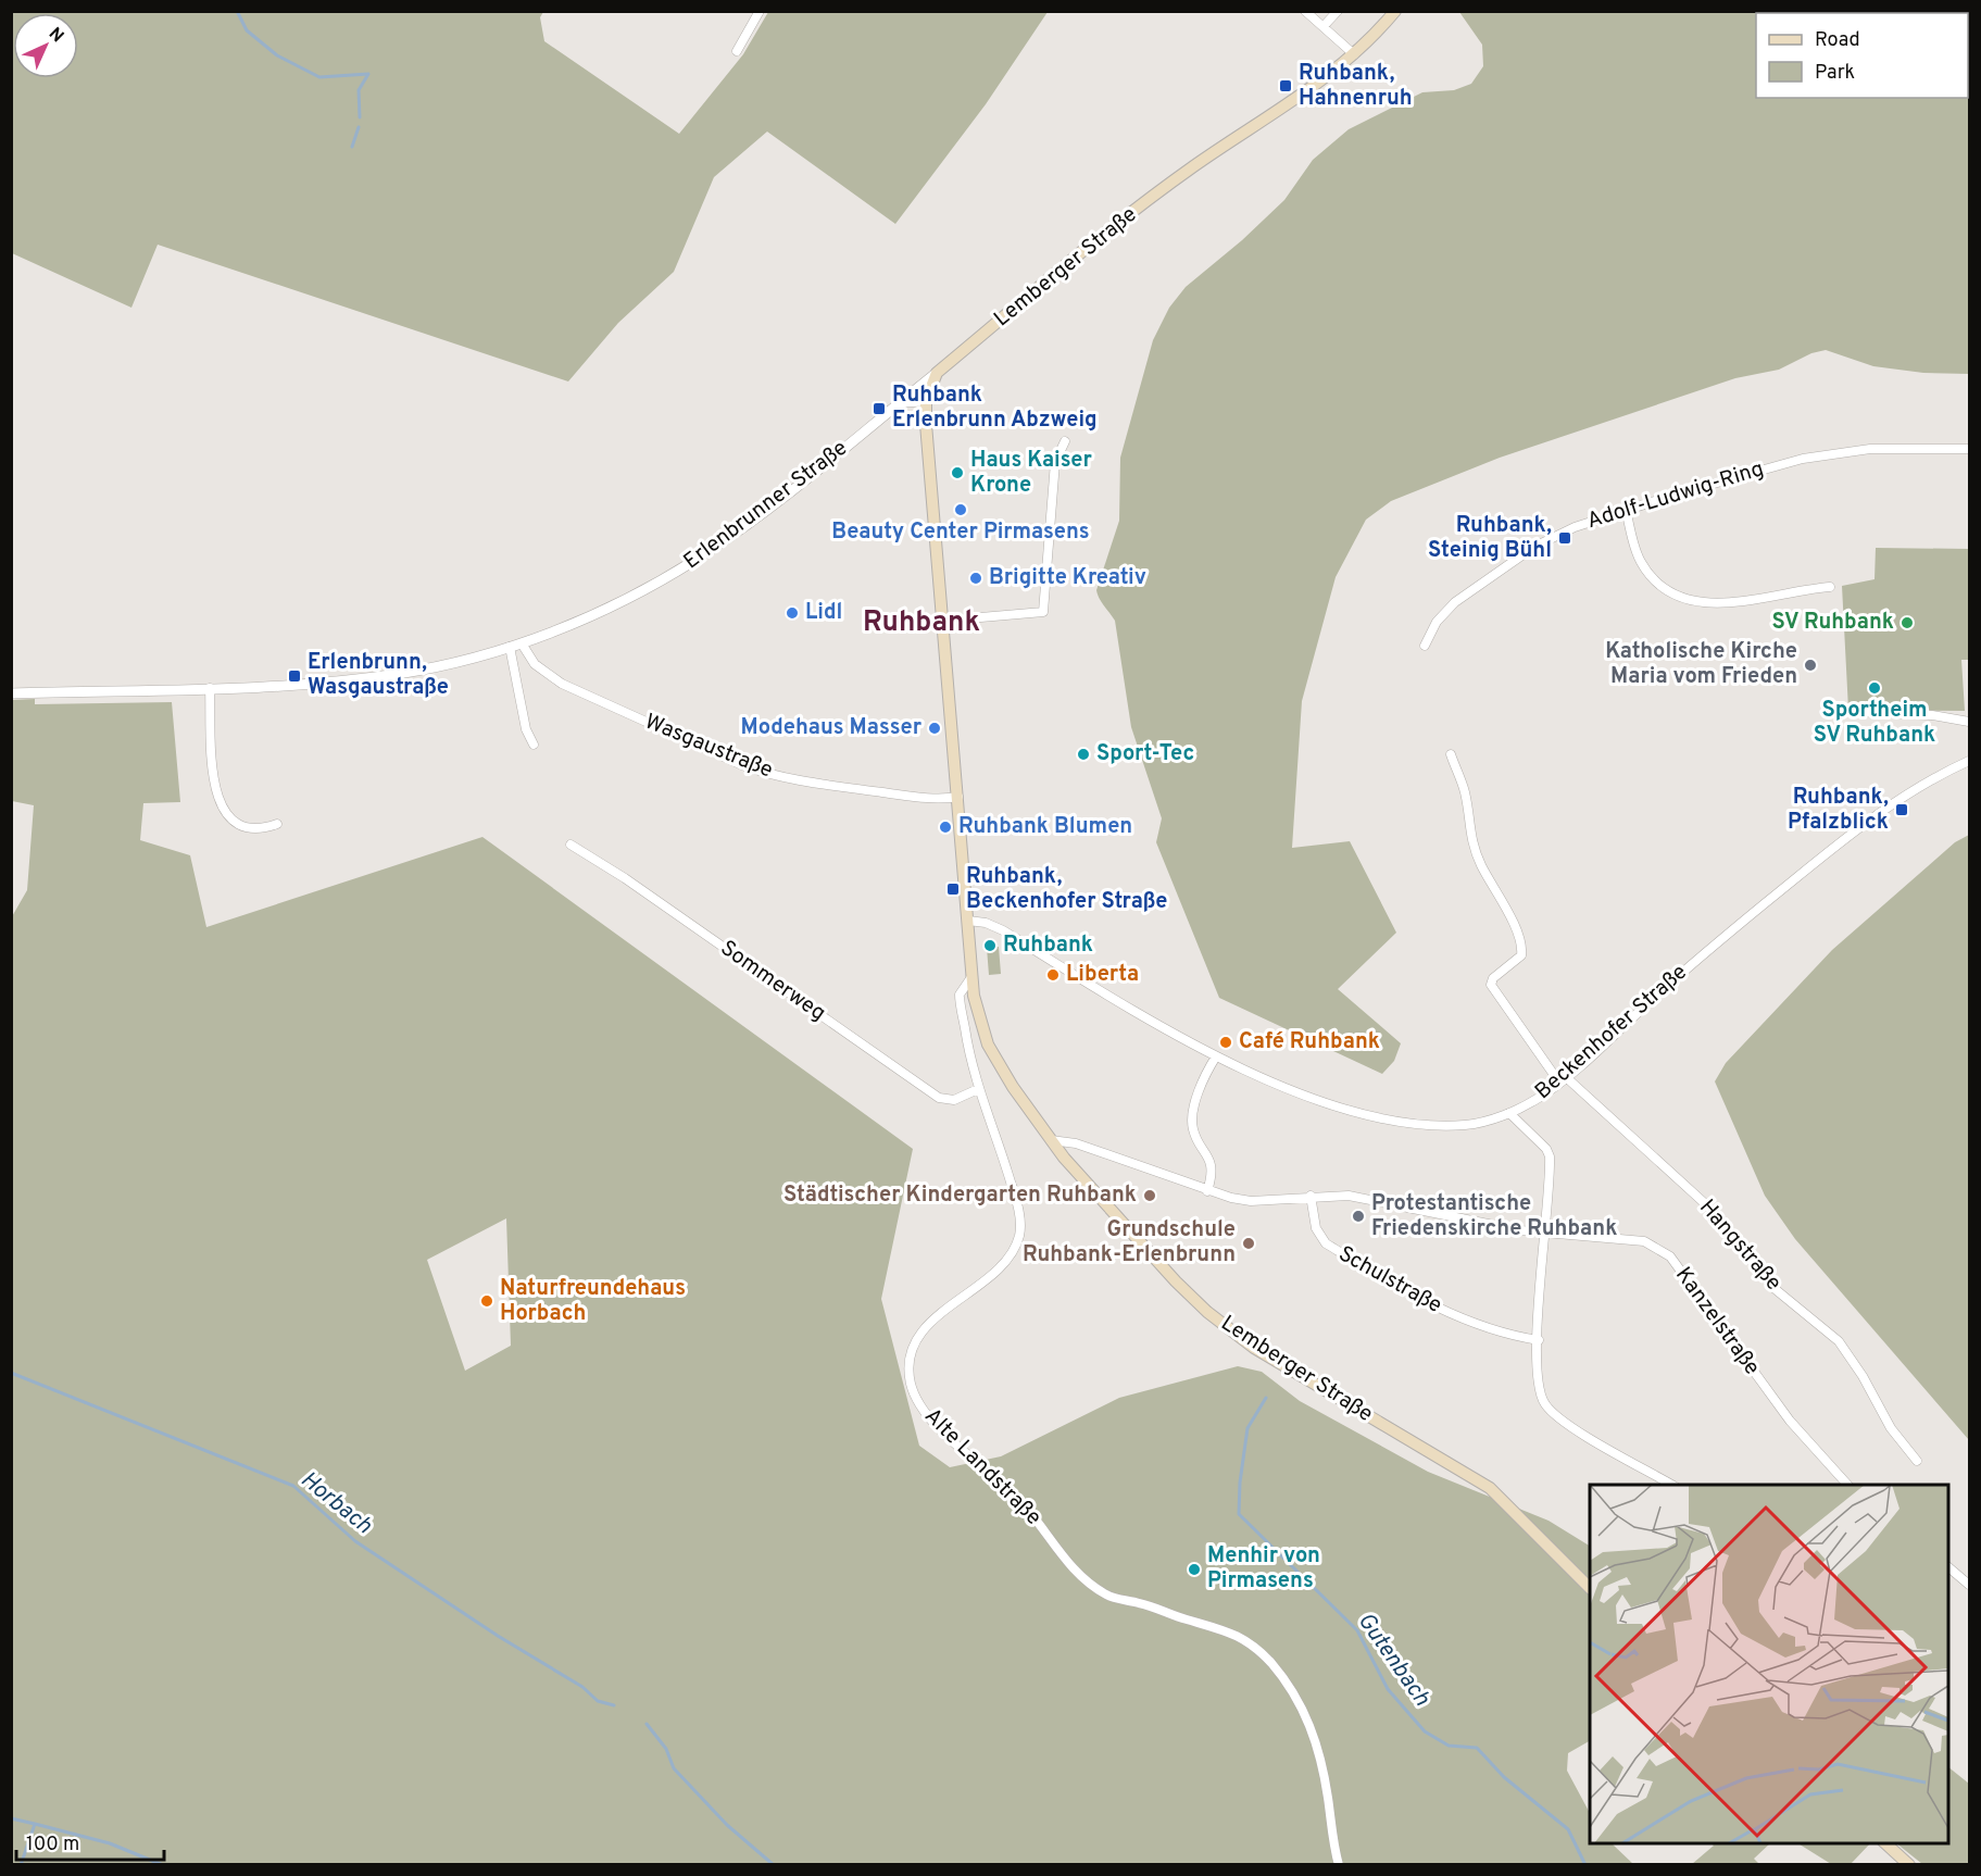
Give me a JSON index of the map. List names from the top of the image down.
{
  "streets": {
    "main road": ["Lemberger Straße"],
    "street": [
      "Adolf-Ludwig-Ring",
      "Erlenbrunner Straße",
      "Wasgaustraße",
      "Sommerweg",
      "Beckenhofer Straße",
      "Hangstraße",
      "Schulstraße",
      "Kanzelstraße",
      "Alte Landstraße"
    ]
  },
  "crossings": [
    ["Lemberger Straße", "Erlenbrunner Straße"],
    ["Lemberger Straße", "Wasgaustraße"],
    ["Lemberger Straße", "Beckenhofer Straße"],
    ["Lemberger Straße", "Alte Landstraße"],
    ["Erlenbrunner Straße", "Wasgaustraße"],
    ["Sommerweg", "Alte Landstraße"],
    ["Beckenhofer Straße", "Hangstraße"],
    ["Schulstraße", "Kanzelstraße"]
  ],
  "districts": ["Ruhbank"],
  "water": ["Horbach", "Gutenbach"],
  "places": {
    "transit": [
      "Ruhbank, Hahnenruh",
      "Ruhbank Erlenbrunn Abzweig",
      "Ruhbank, Steinig Bühl",
      "Erlenbrunn, Wasgaustraße",
      "Ruhbank, Pfalzblick",
      "Ruhbank, Beckenhofer Straße"
    ],
    "other": [
      "Haus Kaiser Krone",
      "Beauty Center Pirmasens",
      "Brigitte Kreativ",
      "Lidl",
      "SV Ruhbank",
      "Katholische Kirche Maria vom Frieden",
      "Sportheim SV Ruhbank",
      "Modehaus Masser",
      "Sport-Tec",
      "Ruhbank Blumen",
      "Ruhbank",
      "Liberta",
      "Café Ruhbank",
      "Städtischer Kindergarten Ruhbank",
      "Protestantische Friedenskirche Ruhbank",
      "Grundschule Ruhbank-Erlenbrunn",
      "Naturfreundehaus Horbach",
      "Menhir von Pirmasens"
    ]
  },
  "legend": ["Road", "Park"],
  "scale_bar": "100 m",
  "north": "top right"
}
